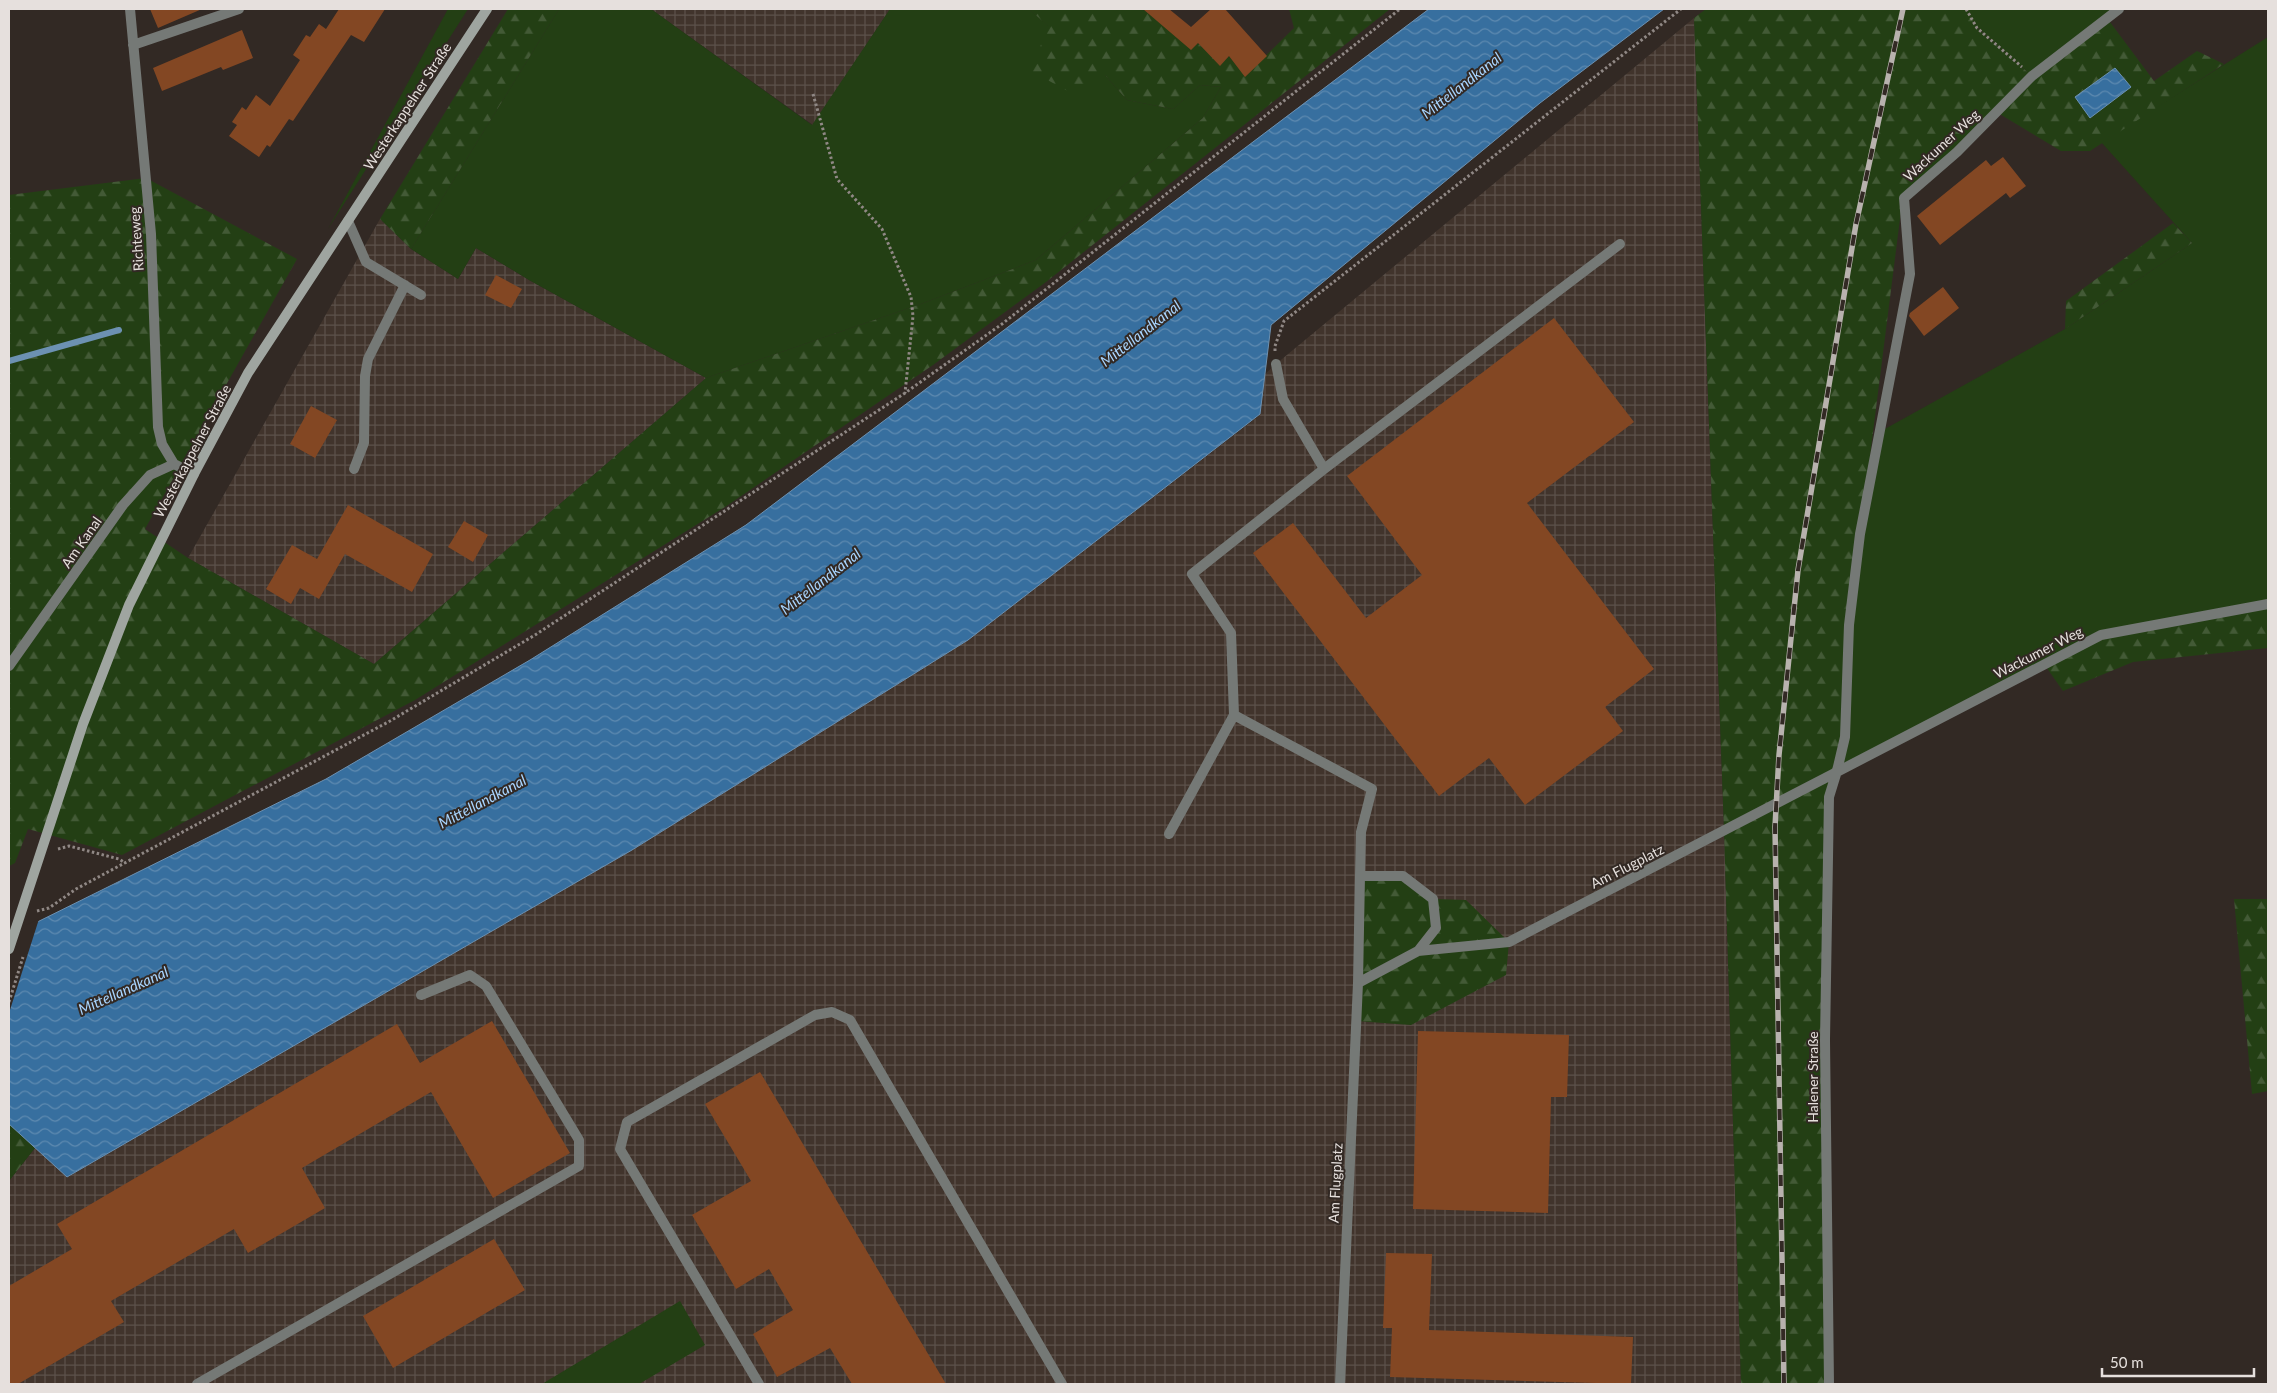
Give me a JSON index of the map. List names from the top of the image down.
{
  "streets": {
    "main road": ["Westerkappelner Straße"],
    "street": [
      "Wackumer Weg",
      "Richteweg",
      "Am Kanal",
      "Am Flugplatz",
      "Halener Straße"
    ]
  },
  "crossings": [
    ["Wackumer Weg", "Am Flugplatz"],
    ["Wackumer Weg", "Halener Straße"],
    ["Richteweg", "Am Kanal"],
    ["Am Flugplatz", "Halener Straße"]
  ],
  "water": ["Mittellandkanal"],
  "scale_bar": "50 m"
}
